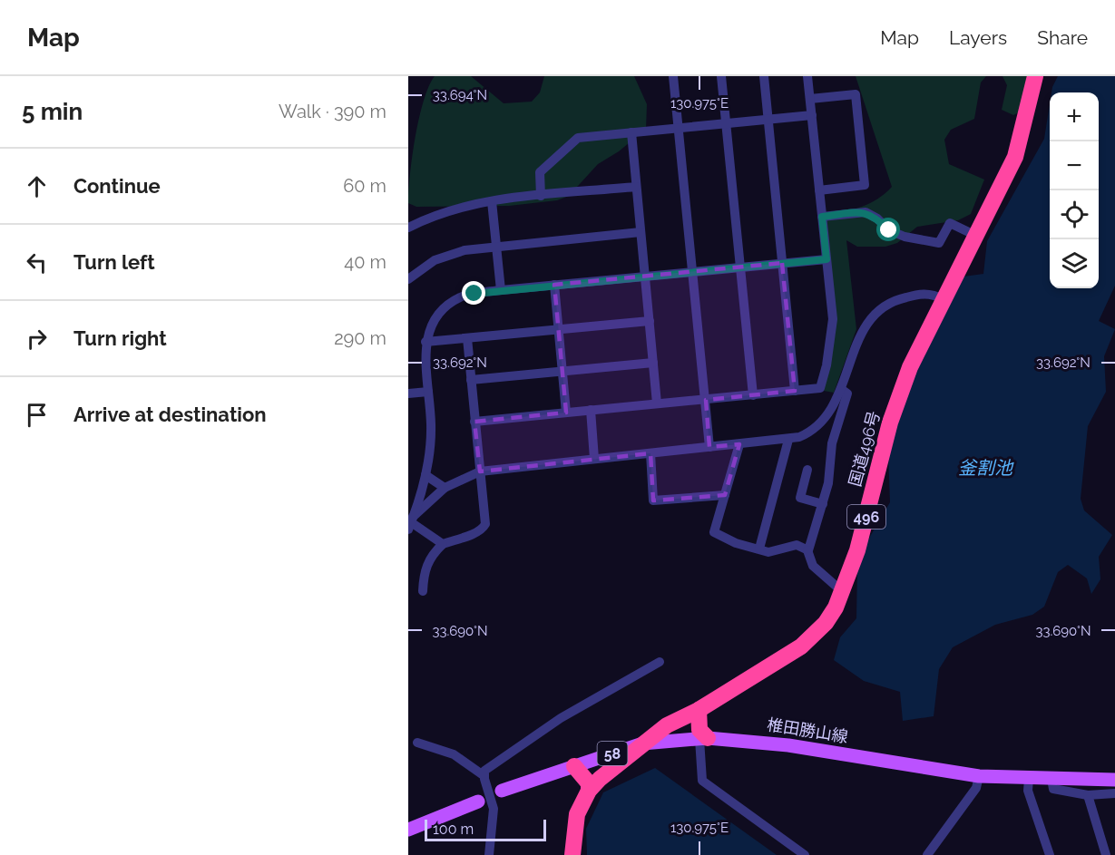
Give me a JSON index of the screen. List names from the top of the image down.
{
  "streets": {
    "highway": ["国道496号", "496"],
    "main road": ["椎田勝山線", "58"]
  },
  "crossings": [
    ["国道496号", "椎田勝山線"]
  ],
  "water": ["釜割池"],
  "scale_bar": "100 m",
  "page": {
    "header": "Map",
    "nav": ["Map", "Layers", "Share"],
    "heading": ["5 min", "Walk · 390 m"],
    "map_buttons": ["+", "−"],
    "list": [
      ["Continue", "60 m"],
      ["Turn left", "40 m"],
      ["Turn right", "290 m"],
      "Arrive at destination"
    ],
    "scale": "100 m"
  },
  "coordinates": [
    "33.694°N",
    "130.975°E",
    "33.692°N",
    "33.690°N"
  ]
}
